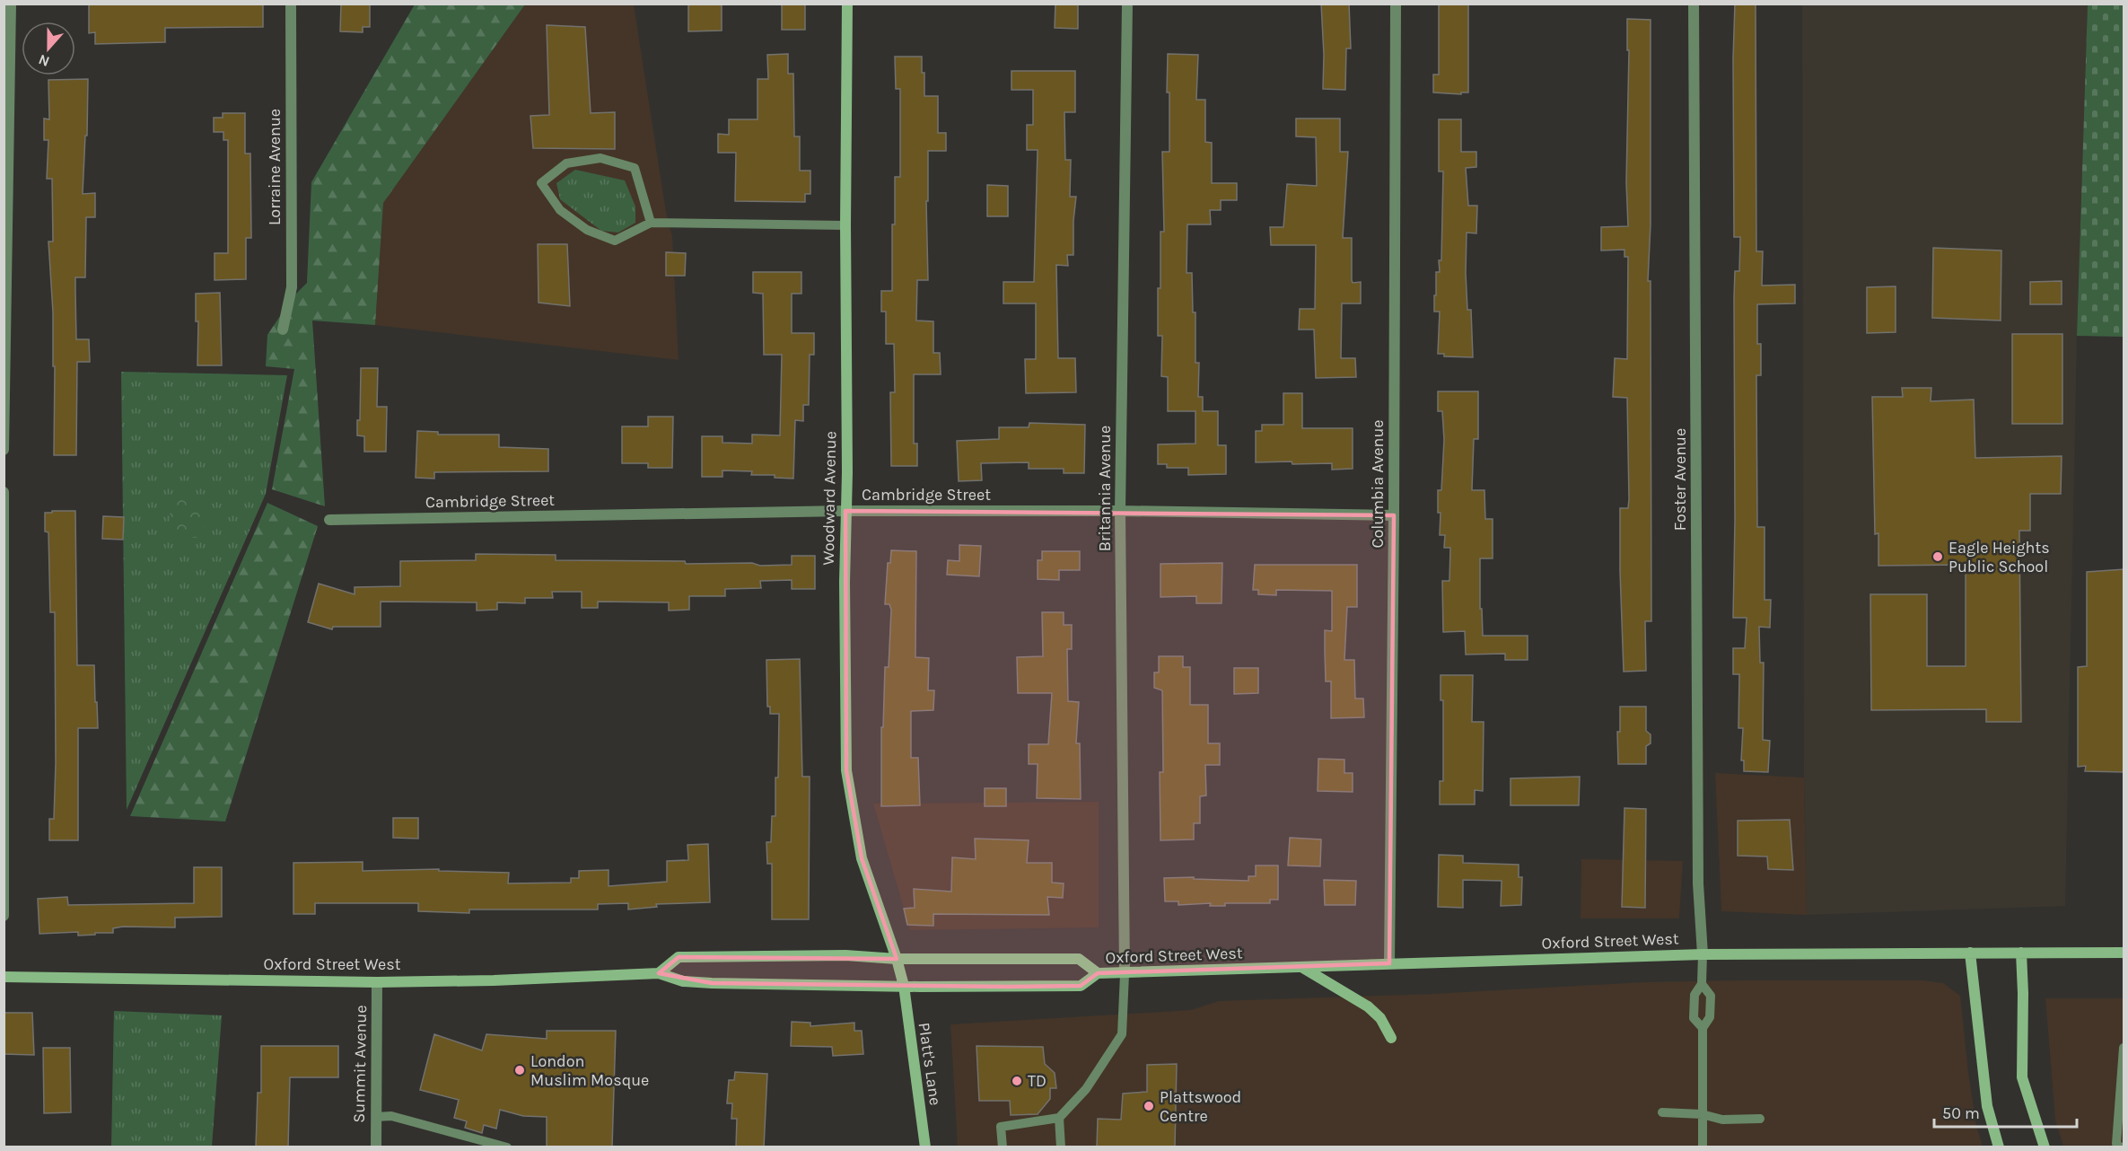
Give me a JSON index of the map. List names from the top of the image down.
{
  "streets": {
    "main road": ["Woodward Avenue", "Oxford Street West", "Platt's Lane"],
    "street": [
      "Lorraine Avenue",
      "Foster Avenue",
      "Columbia Avenue",
      "Britannia Avenue",
      "Cambridge Street",
      "Summit Avenue"
    ]
  },
  "crossings": [
    ["Foster Avenue", "Oxford Street West"],
    ["Columbia Avenue", "Cambridge Street"],
    ["Columbia Avenue", "Oxford Street West"],
    ["Britannia Avenue", "Cambridge Street"],
    ["Britannia Avenue", "Oxford Street West"],
    ["Cambridge Street", "Woodward Avenue"],
    ["Woodward Avenue", "Oxford Street West"],
    ["Woodward Avenue", "Platt's Lane"],
    ["Oxford Street West", "Summit Avenue"],
    ["Oxford Street West", "Platt's Lane"]
  ],
  "places": [
    "Eagle Heights Public School",
    "London Muslim Mosque",
    "TD",
    "Plattswood Centre"
  ],
  "scale_bar": "50 m",
  "north": "bottom"
}
